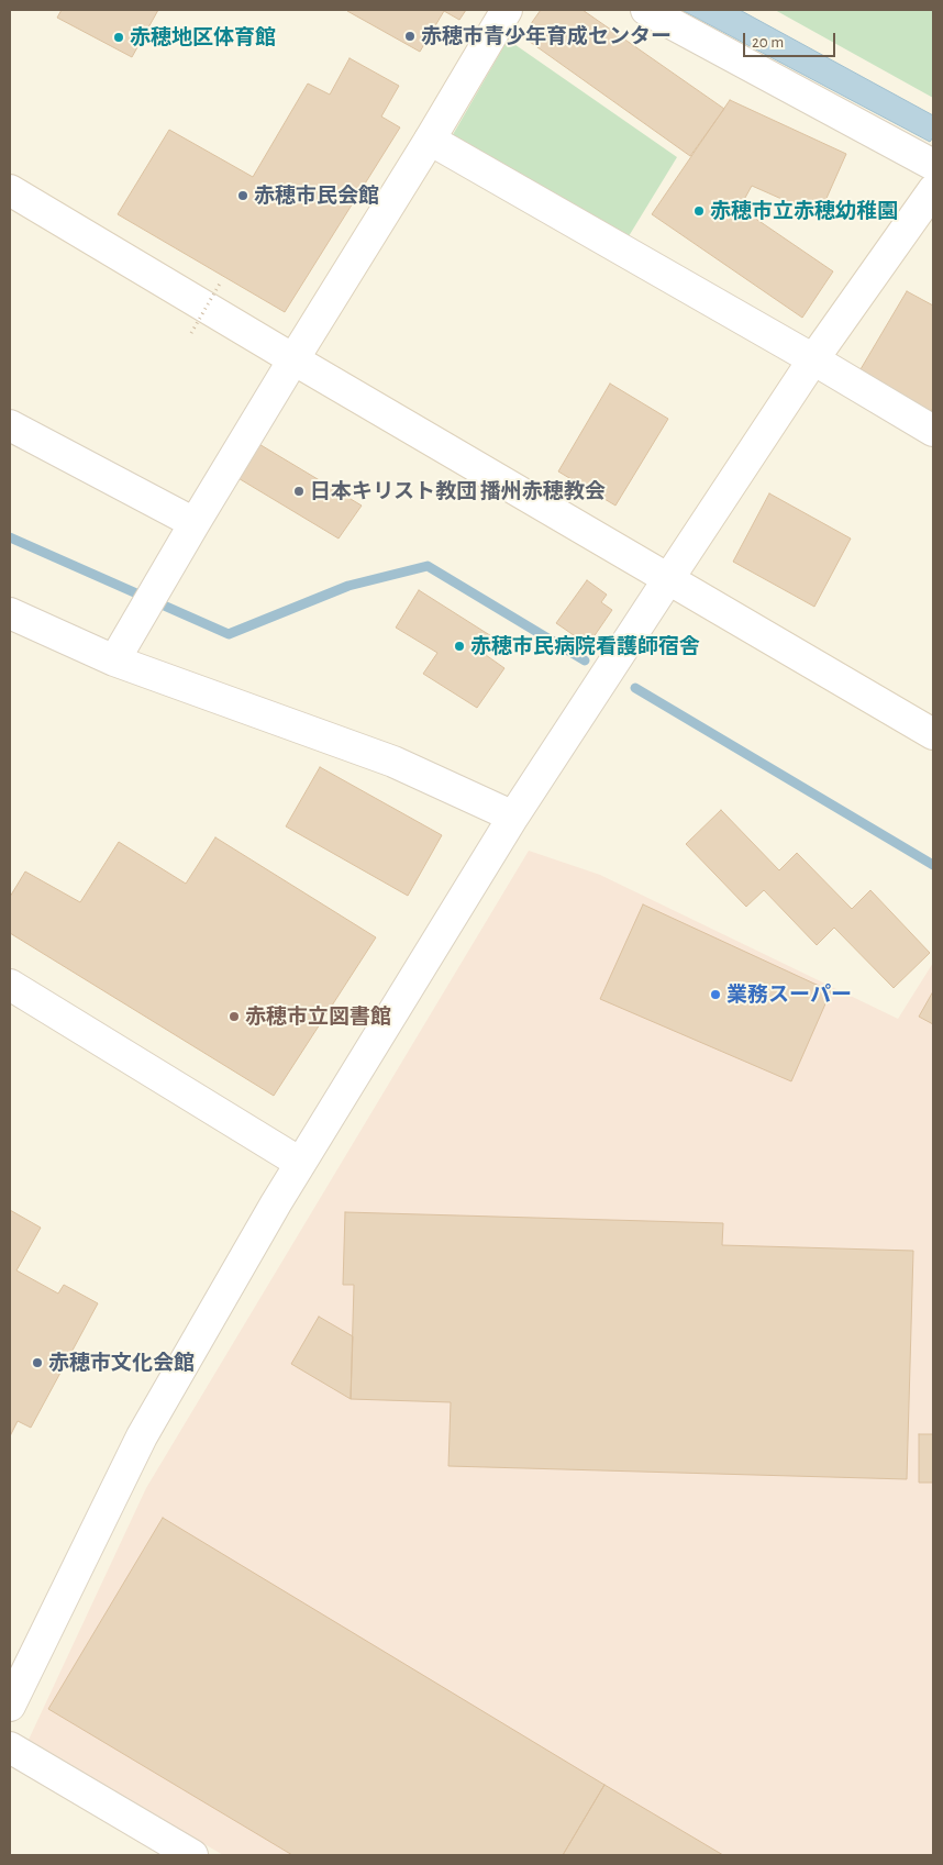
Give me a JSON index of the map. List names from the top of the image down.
{
  "places": [
    "赤穂市青少年育成センター",
    "赤穂地区体育館",
    "赤穂市民会館",
    "赤穂市立赤穂幼稚園",
    "日本キリスト教団 播州赤穂教会",
    "赤穂市民病院看護師宿舎",
    "業務スーパー",
    "赤穂市立図書館",
    "赤穂市文化会館"
  ],
  "scale_bar": "20 m"
}
